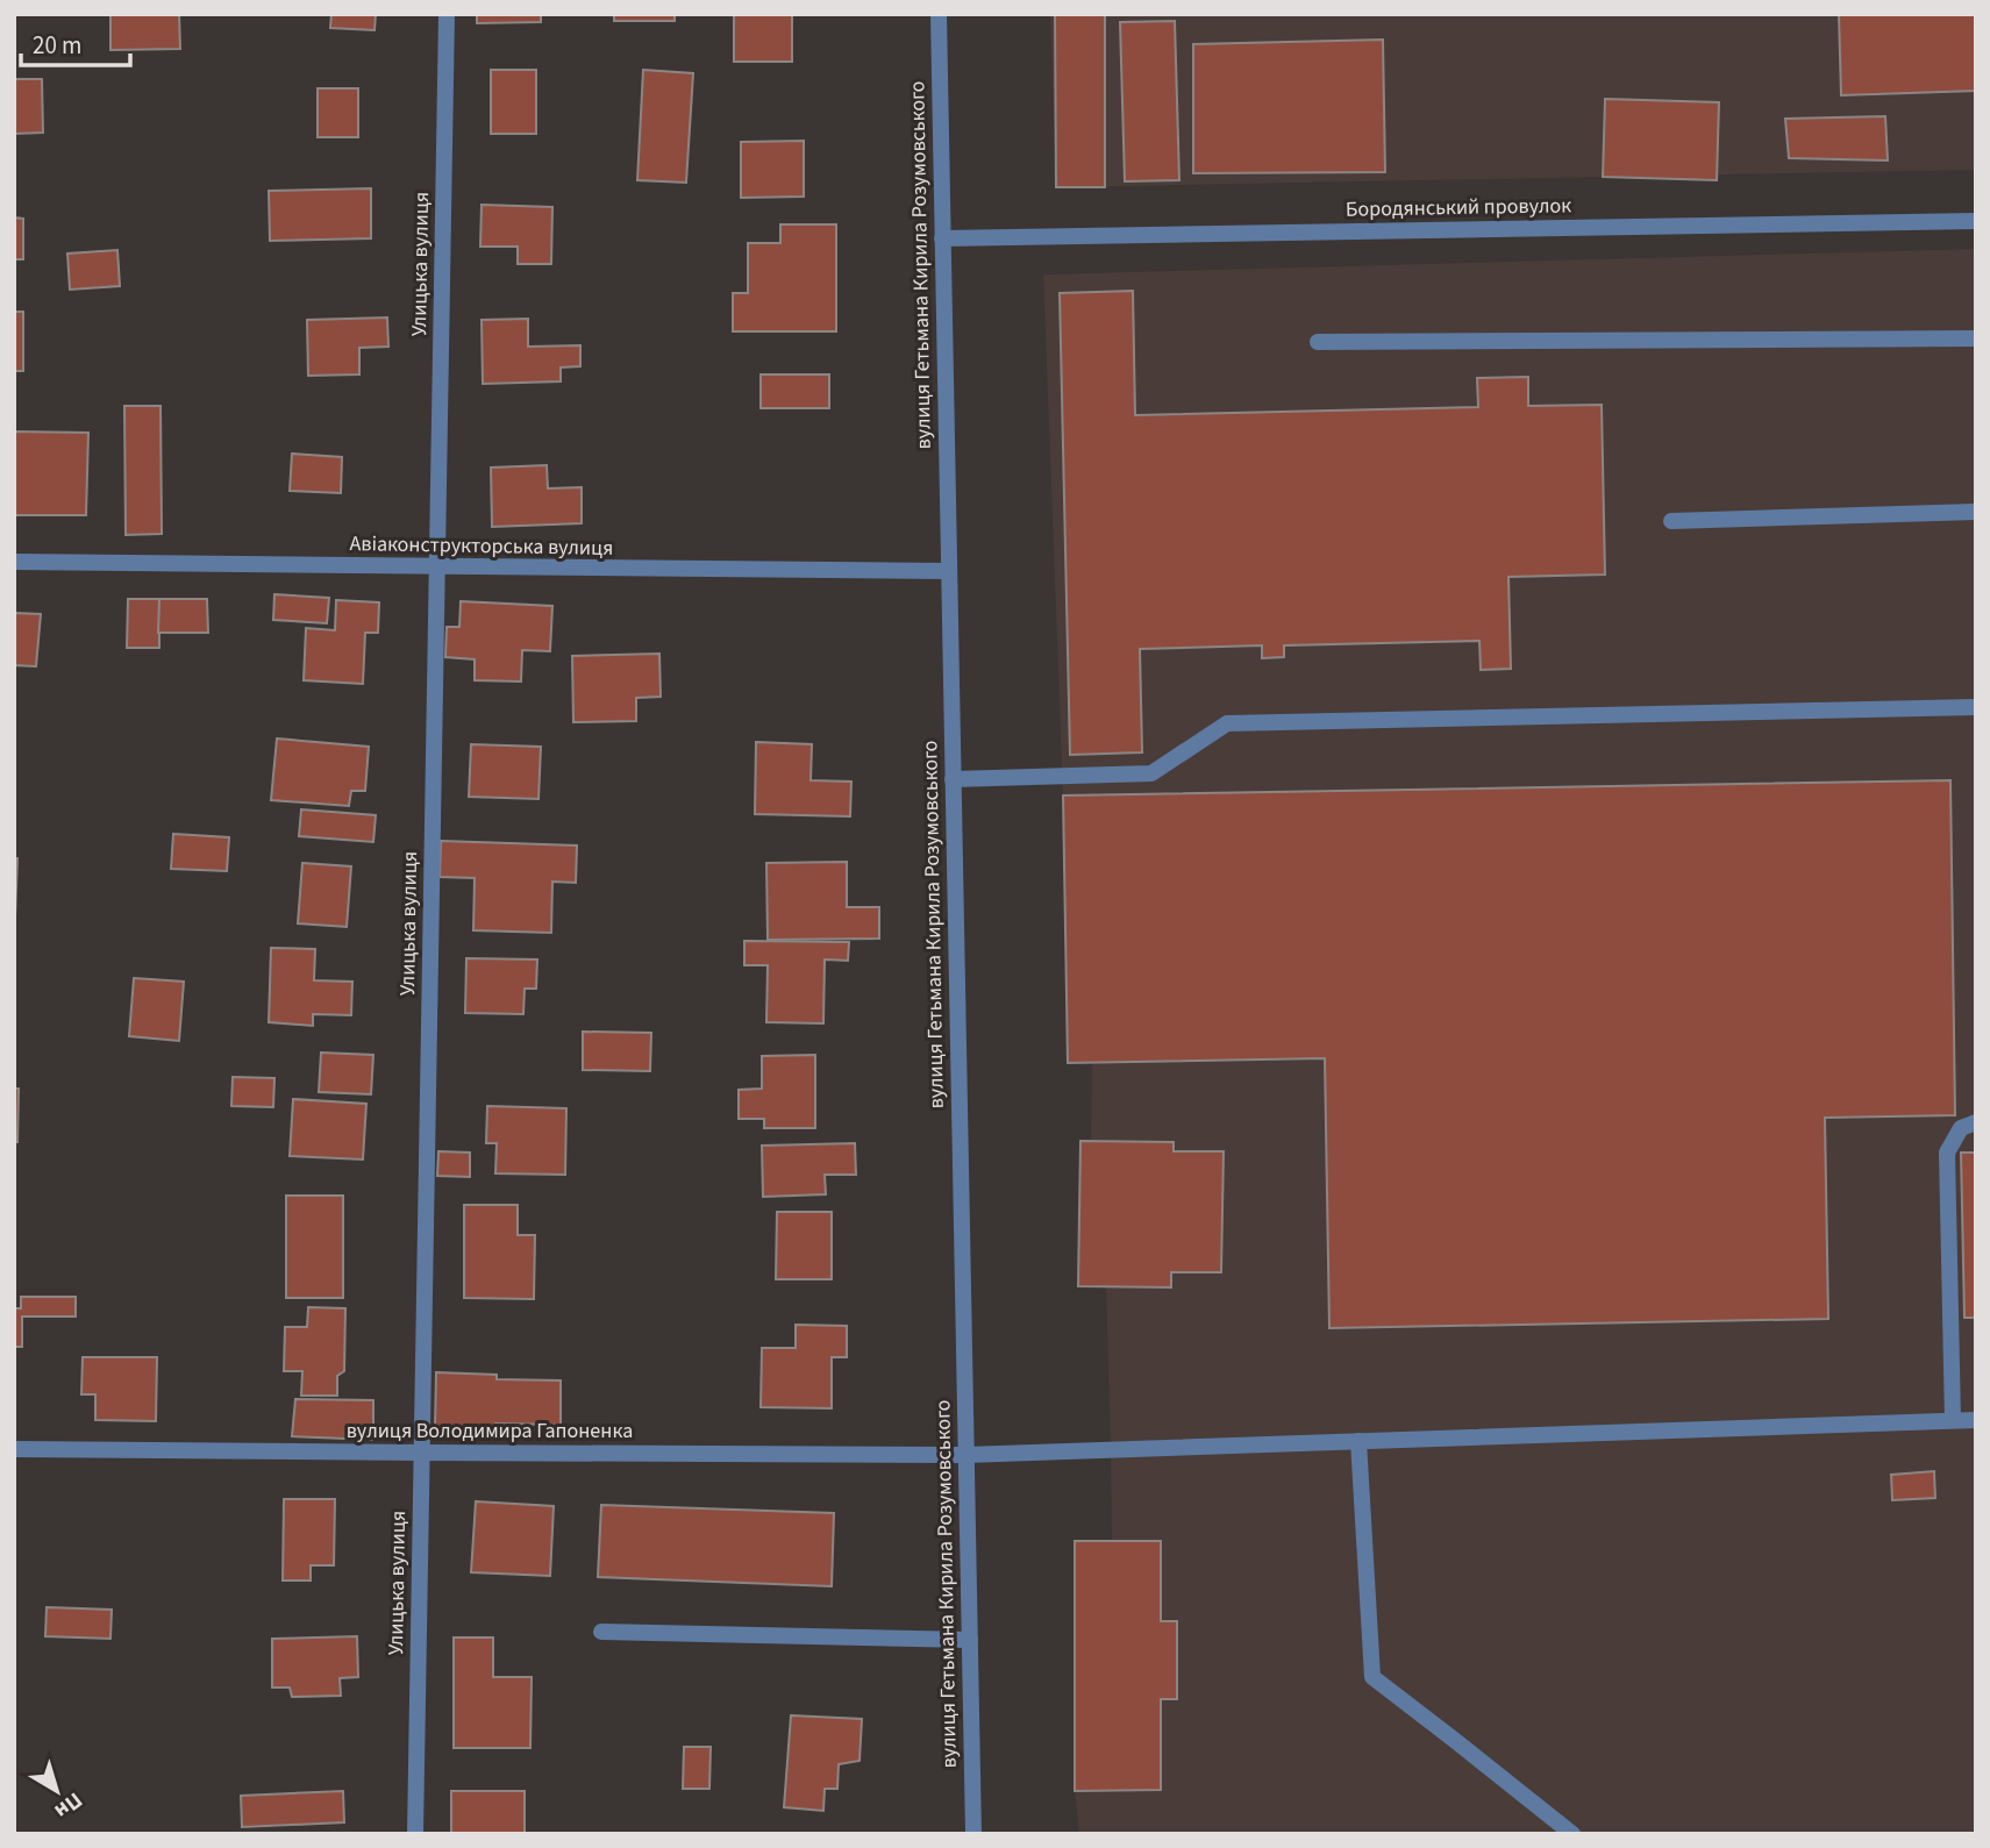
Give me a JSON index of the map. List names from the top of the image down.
{
  "streets": {
    "street": [
      "Бородянський провулок",
      "Улицька вулиця",
      "вулиця Гетьмана Кирила Розумовського",
      "Авіаконструкторська вулиця",
      "вулиця Володимира Гапоненка"
    ]
  },
  "crossings": [
    ["Бородянський провулок", "вулиця Гетьмана Кирила Розумовського"],
    ["Улицька вулиця", "Авіаконструкторська вулиця"],
    ["Улицька вулиця", "вулиця Володимира Гапоненка"],
    ["вулиця Гетьмана Кирила Розумовського", "Авіаконструкторська вулиця"],
    ["вулиця Гетьмана Кирила Розумовського", "вулиця Володимира Гапоненка"]
  ],
  "scale_bar": "20 m",
  "north": "bottom right"
}
